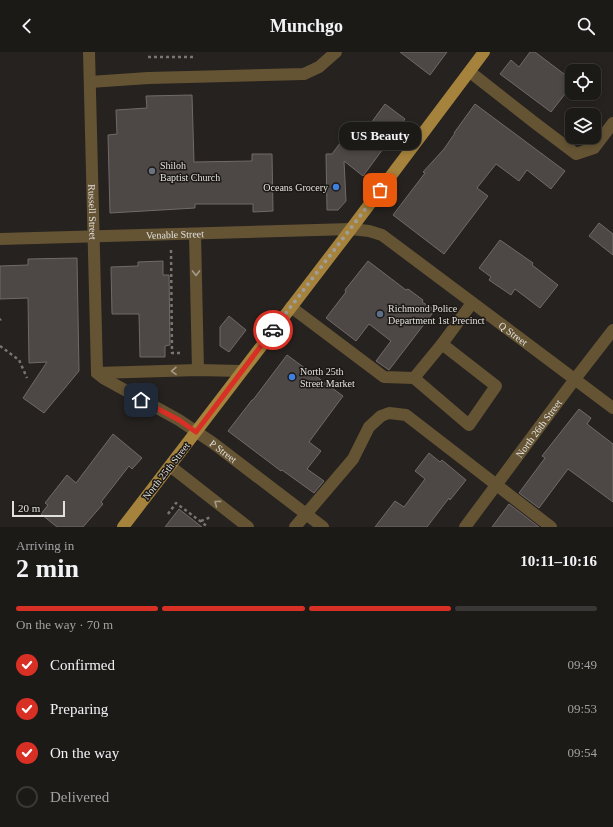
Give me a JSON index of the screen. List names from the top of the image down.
{
  "streets": {
    "main road": ["North 25th Street"],
    "street": [
      "Russell Street",
      "Venable Street",
      "Q Street",
      "North 26th Street",
      "P Street"
    ]
  },
  "crossings": [
    ["Russell Street", "Venable Street"],
    ["Russell Street", "P Street"],
    ["Venable Street", "Q Street"],
    ["Venable Street", "North 25th Street"],
    ["Q Street", "North 26th Street"],
    ["Q Street", "North 25th Street"],
    ["P Street", "North 25th Street"]
  ],
  "places": [
    "Shiloh Baptist Church",
    "Oceans Grocery",
    "US Beauty",
    "Richmond Police Department 1st Precinct",
    "North 25th Street Market"
  ],
  "scale_bar": "20 m",
  "page": {
    "header": "Munchgo",
    "bubble": "US Beauty",
    "scale": "20 m",
    "heading": ["2 min", "Arriving in", "10:11–10:16"],
    "bar": "On the way · 70 m",
    "list": [
      ["Confirmed", "09:49"],
      ["Preparing", "09:53"],
      ["On the way", "09:54"],
      "Delivered"
    ]
  }
}
